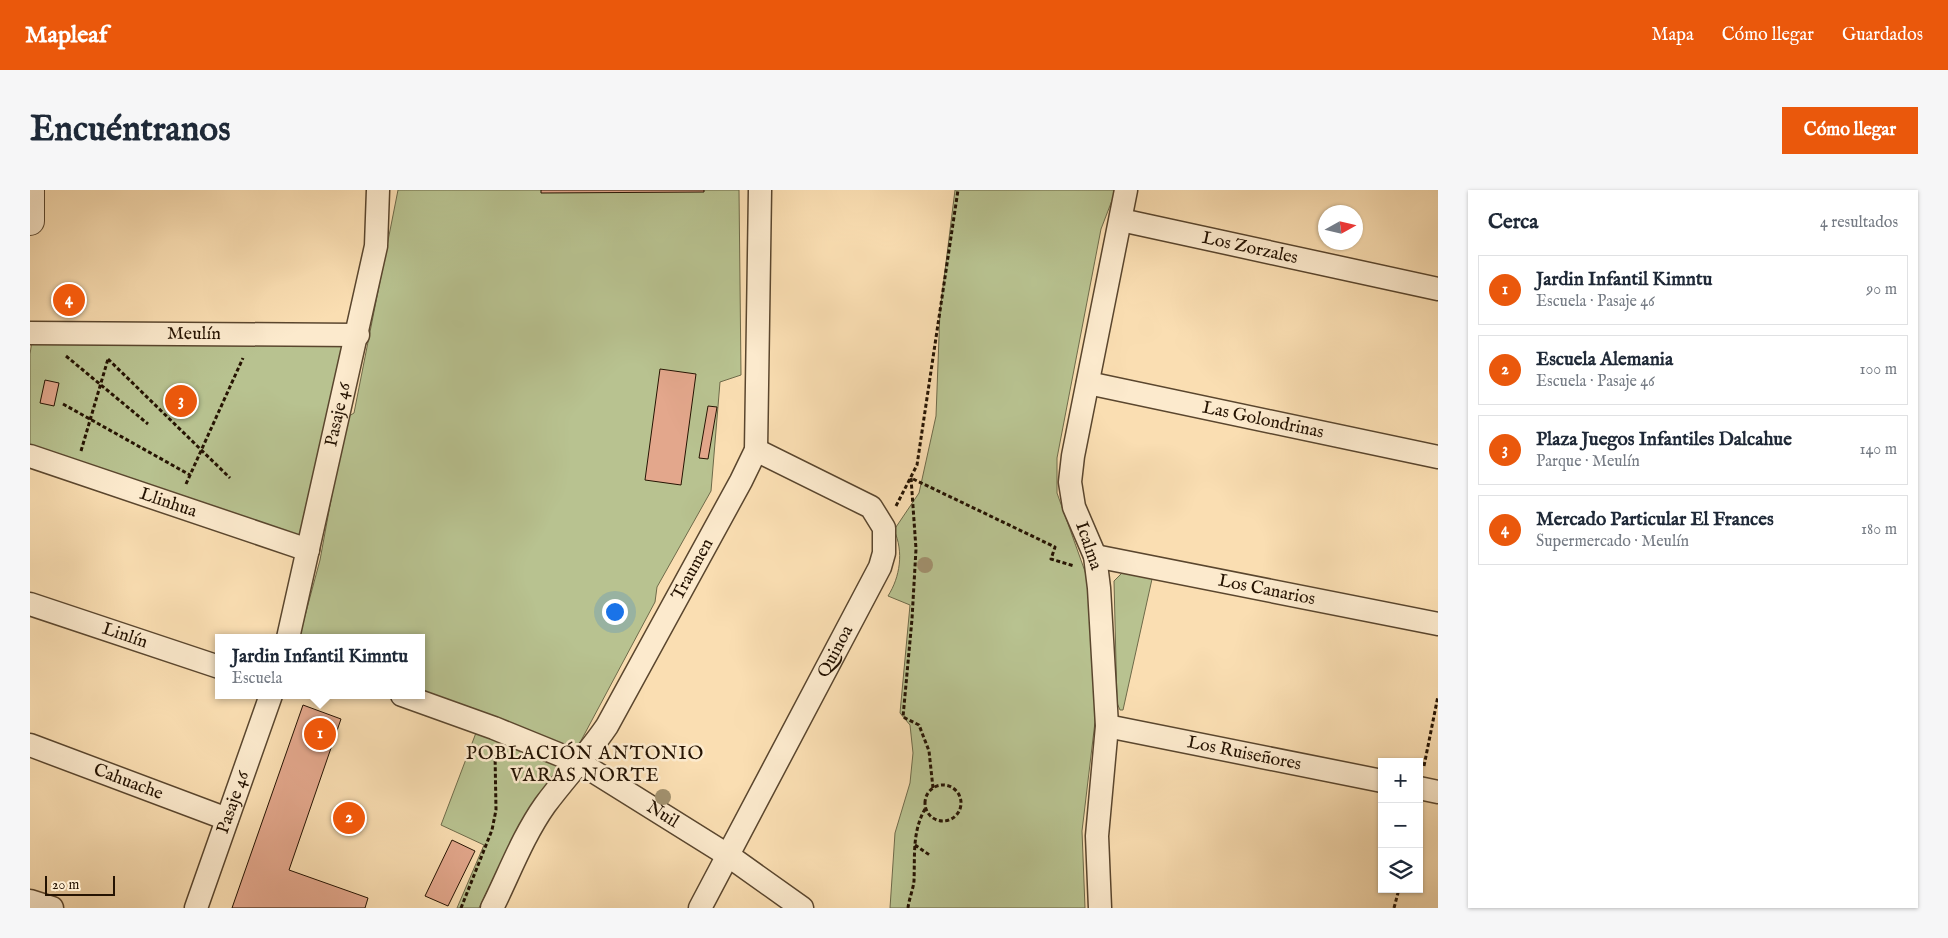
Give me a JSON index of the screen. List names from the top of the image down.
{
  "streets": {
    "street": [
      "Los Zorzales",
      "Meulín",
      "Pasaje 46",
      "Las Golondrinas",
      "Llinhua",
      "Icalma",
      "Traumen",
      "Los Canarios",
      "Linlín",
      "Quinoa",
      "Los Ruiseñores",
      "Cahuache",
      "Nuil"
    ]
  },
  "crossings": [
    ["Los Zorzales", "Icalma"],
    ["Meulín", "Pasaje 46"],
    ["Pasaje 46", "Llinhua"],
    ["Pasaje 46", "Cahuache"],
    ["Las Golondrinas", "Icalma"],
    ["Icalma", "Los Canarios"],
    ["Icalma", "Los Ruiseñores"],
    ["Traumen", "Nuil"],
    ["Quinoa", "Nuil"]
  ],
  "districts": ["POBLACIÓN ANTONIO VARAS NORTE"],
  "scale_bar": "20 m",
  "north": "right",
  "page": {
    "header": "Mapleaf",
    "nav": ["Mapa", "Cómo llegar", "Guardados"],
    "buttons": "Cómo llegar",
    "title": "Encuéntranos",
    "heading": ["Cerca", "4 resultados"],
    "list": [
      {
        "mark": "1",
        "name": "Jardin Infantil Kimntu",
        "note": "Escuela · Pasaje 46",
        "value": "90 m"
      },
      {
        "mark": "2",
        "name": "Escuela Alemania",
        "note": "Escuela · Pasaje 46",
        "value": "100 m"
      },
      {
        "mark": "3",
        "name": "Plaza Juegos Infantiles Dalcahue",
        "note": "Parque · Meulín",
        "value": "140 m"
      },
      {
        "mark": "4",
        "name": "Mercado Particular El Frances",
        "note": "Supermercado · Meulín",
        "value": "180 m"
      }
    ],
    "pins": [
      "4",
      "3",
      "1",
      "2"
    ],
    "popup": ["Jardin Infantil Kimntu", "Escuela"],
    "map_buttons": ["+", "−"],
    "scale": "20 m"
  }
}
